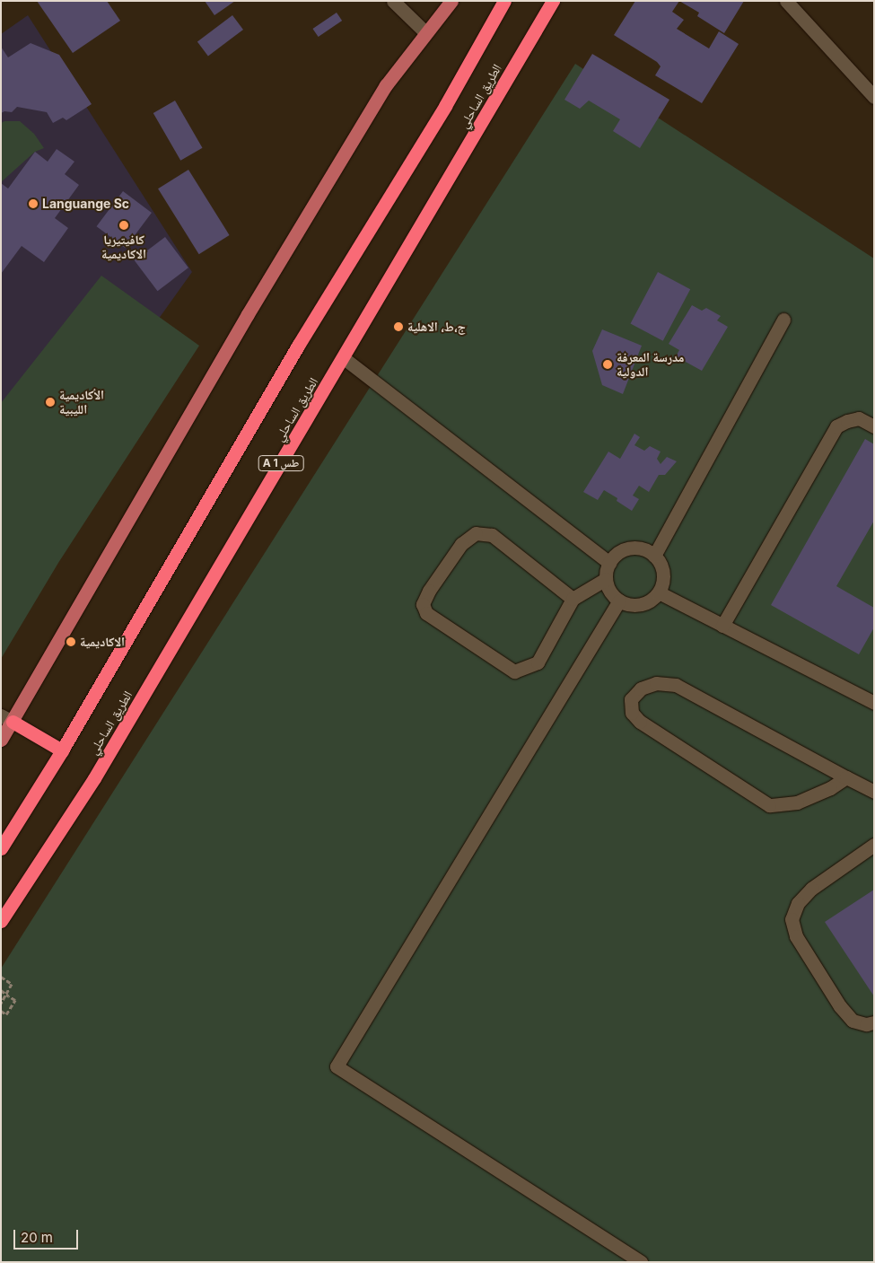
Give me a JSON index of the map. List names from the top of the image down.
{
  "streets": {
    "highway": ["الطريق الساحلي", "A 1 طس"]
  },
  "places": [
    "Languange Sc",
    "كافيتيريا الاكاديمية",
    "ج،ط، الاهلية",
    "مدرسة المعرفة الدولية",
    "الأكاديمية الليبية",
    "الاكاديمية"
  ],
  "scale_bar": "20 m"
}
